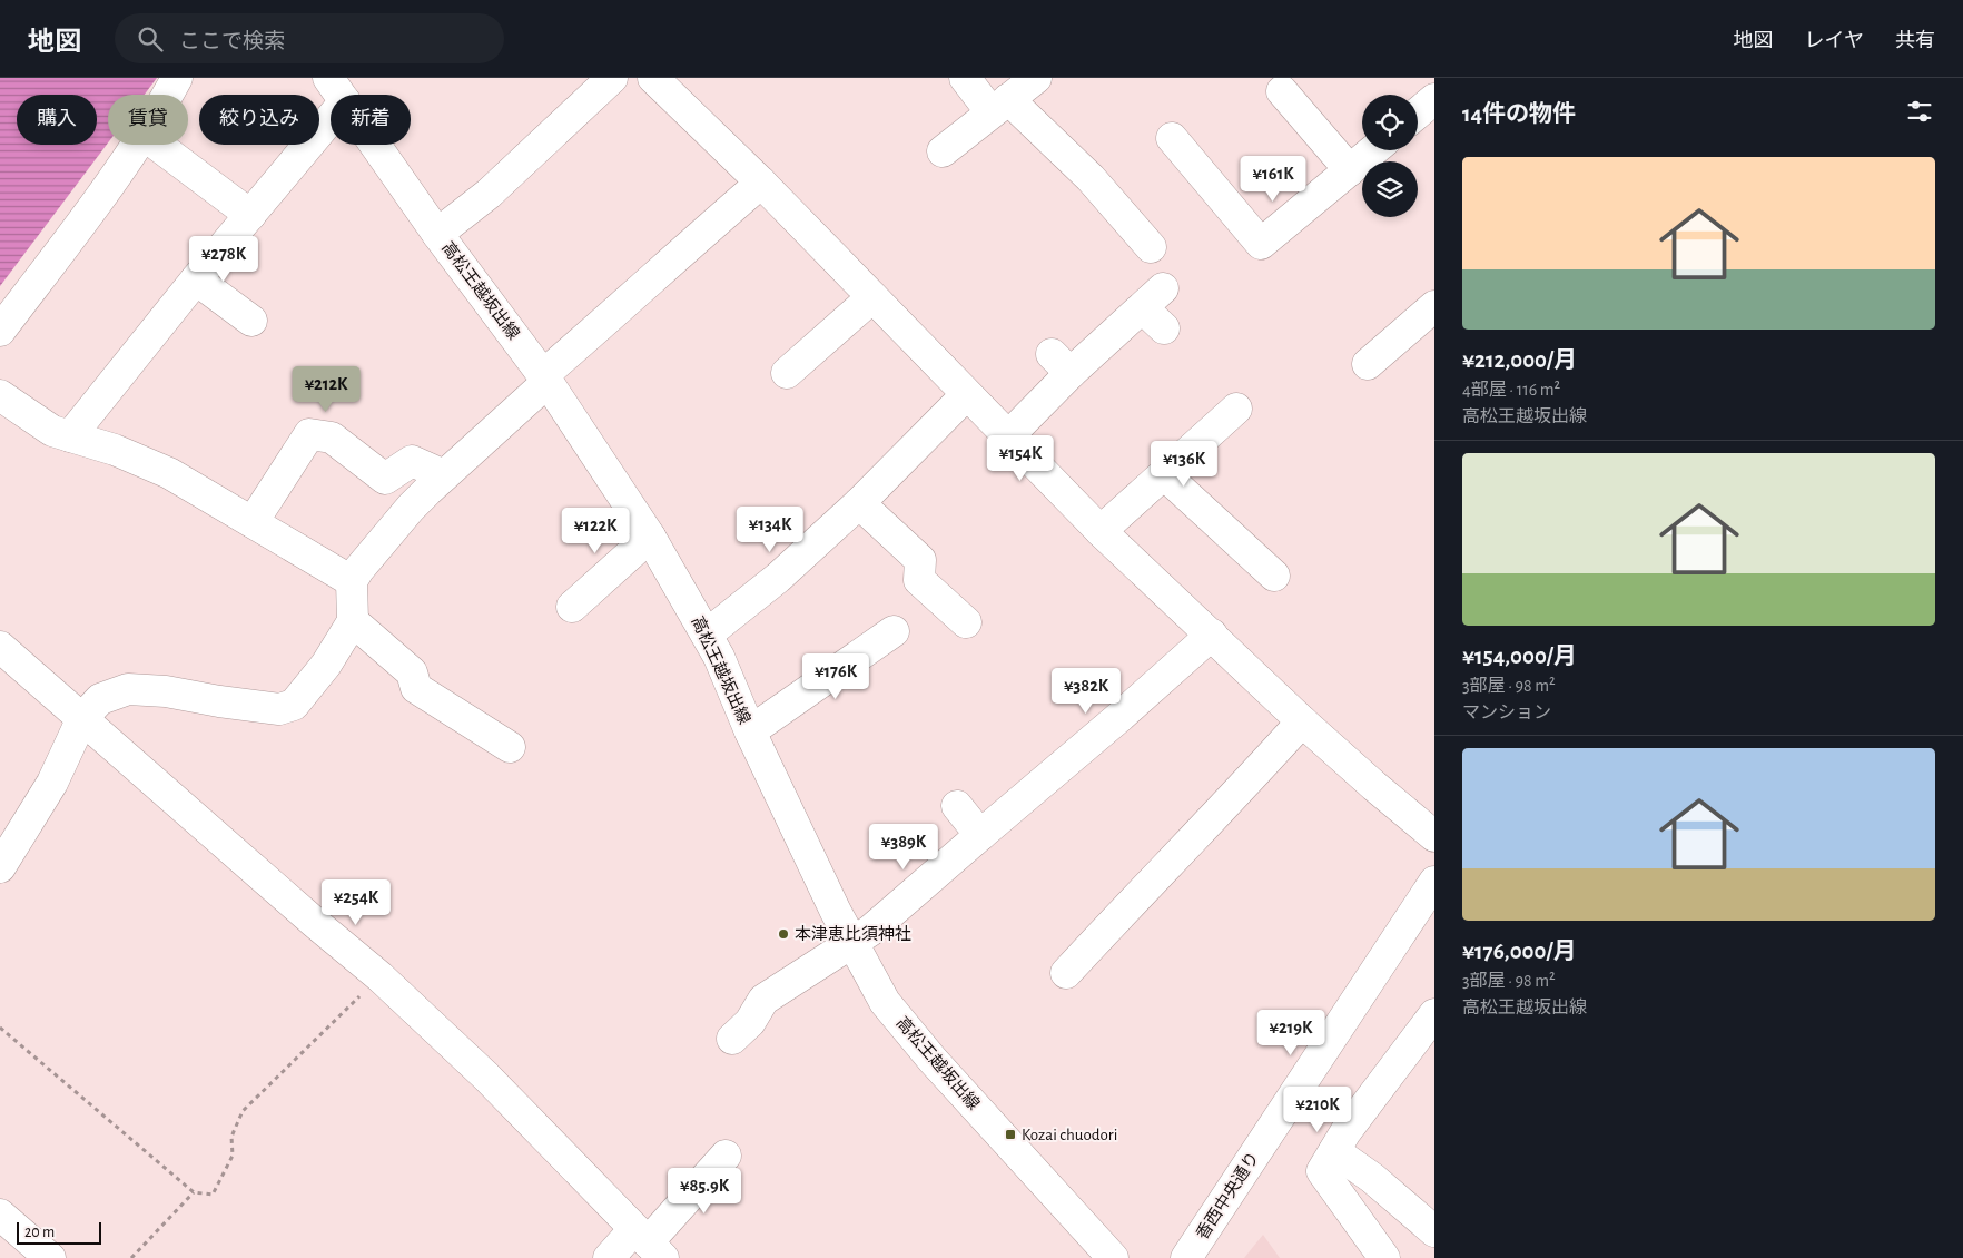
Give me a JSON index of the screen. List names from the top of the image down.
{
  "streets": {
    "street": ["高松王越坂出線", "香西中央通り"]
  },
  "places": {
    "other": ["本津恵比須神社"],
    "transit": ["Kozai chuodori"]
  },
  "scale_bar": "20 m",
  "page": {
    "header": "地図",
    "search": "ここで検索",
    "nav": ["地図", "レイヤ", "共有"],
    "heading": "14件の物件",
    "chip": [
      "購入",
      "賃貸",
      "絞り込み",
      "新着"
    ],
    "list": [
      {
        "name": "¥212,000/月",
        "note": "4部屋 · 116 m² · 高松王越坂出線"
      },
      {
        "name": "¥154,000/月",
        "note": "3部屋 · 98 m² · マンション"
      },
      {
        "name": "¥176,000/月",
        "note": "3部屋 · 98 m² · 高松王越坂出線"
      }
    ],
    "price": [
      "¥161K",
      "¥278K",
      "¥212K",
      "¥154K",
      "¥136K",
      "¥134K",
      "¥122K",
      "¥176K",
      "¥382K",
      "¥389K",
      "¥254K",
      "¥219K",
      "¥210K",
      "¥85.9K"
    ],
    "scale": "20 m"
  }
}
